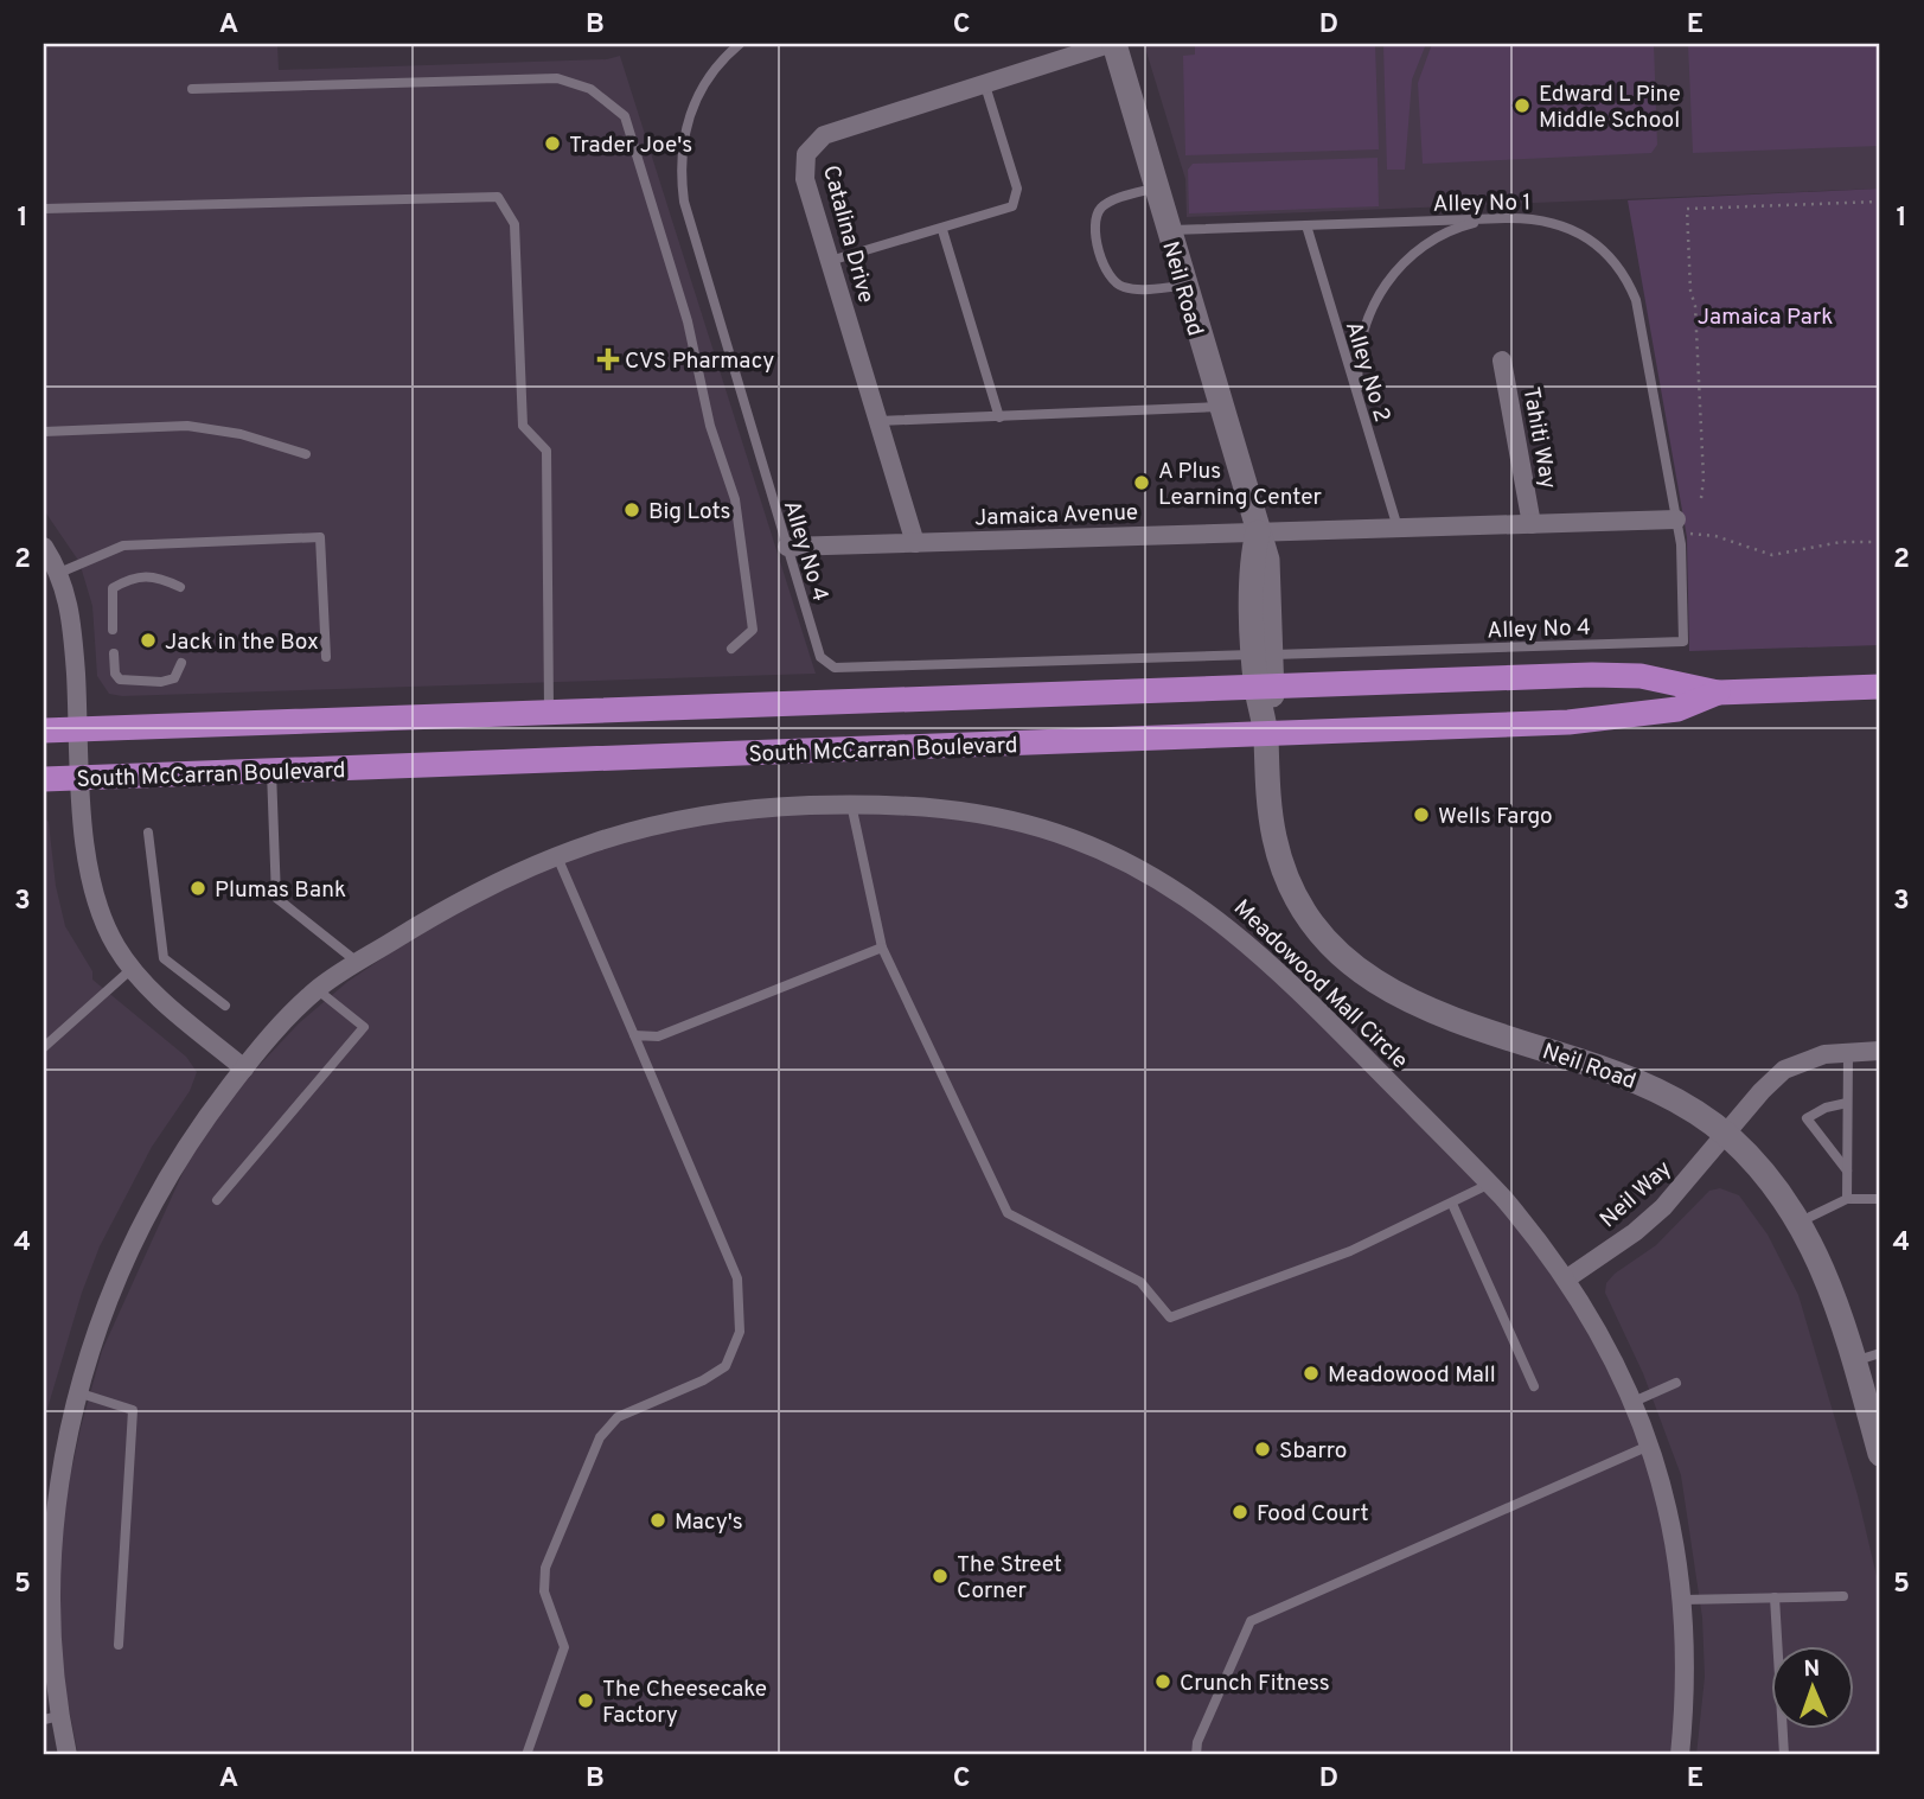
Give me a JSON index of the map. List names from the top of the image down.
{
  "streets": {
    "main road": ["South McCarran Boulevard"],
    "street": [
      "Catalina Drive",
      "Neil Road",
      "Tahiti Way",
      "Jamaica Avenue",
      "Meadowood Mall Circle",
      "Neil Way"
    ],
    "lane": ["Alley No 1", "Alley No 2", "Alley No 4"]
  },
  "crossings": [
    ["Alley No 1", "Neil Road"],
    ["Alley No 1", "Alley No 2"],
    ["Alley No 1", "Jamaica Avenue"],
    ["Alley No 1", "Alley No 4"],
    ["Catalina Drive", "Neil Road"],
    ["Catalina Drive", "Jamaica Avenue"],
    ["Neil Road", "Jamaica Avenue"],
    ["Neil Road", "Alley No 4"],
    ["Neil Road", "South McCarran Boulevard"],
    ["Neil Road", "Neil Way"],
    ["Alley No 2", "Jamaica Avenue"],
    ["Tahiti Way", "Jamaica Avenue"],
    ["Jamaica Avenue", "Alley No 4"],
    ["Meadowood Mall Circle", "Neil Way"]
  ],
  "parks": ["Jamaica Park"],
  "places": {
    "other": [
      "Edward L Pine Middle School",
      "Trader Joe's",
      "A Plus Learning Center",
      "Big Lots",
      "Jack in the Box",
      "Wells Fargo",
      "Plumas Bank",
      "Meadowood Mall",
      "Sbarro",
      "Food Court",
      "Macy's",
      "The Street Corner",
      "Crunch Fitness",
      "The Cheesecake Factory"
    ],
    "health": ["CVS Pharmacy"]
  },
  "north": "top",
  "grid": {
    "columns": [
      "A",
      "B",
      "C",
      "D",
      "E"
    ],
    "rows": [
      "1",
      "2",
      "3",
      "4",
      "5"
    ]
  }
}
